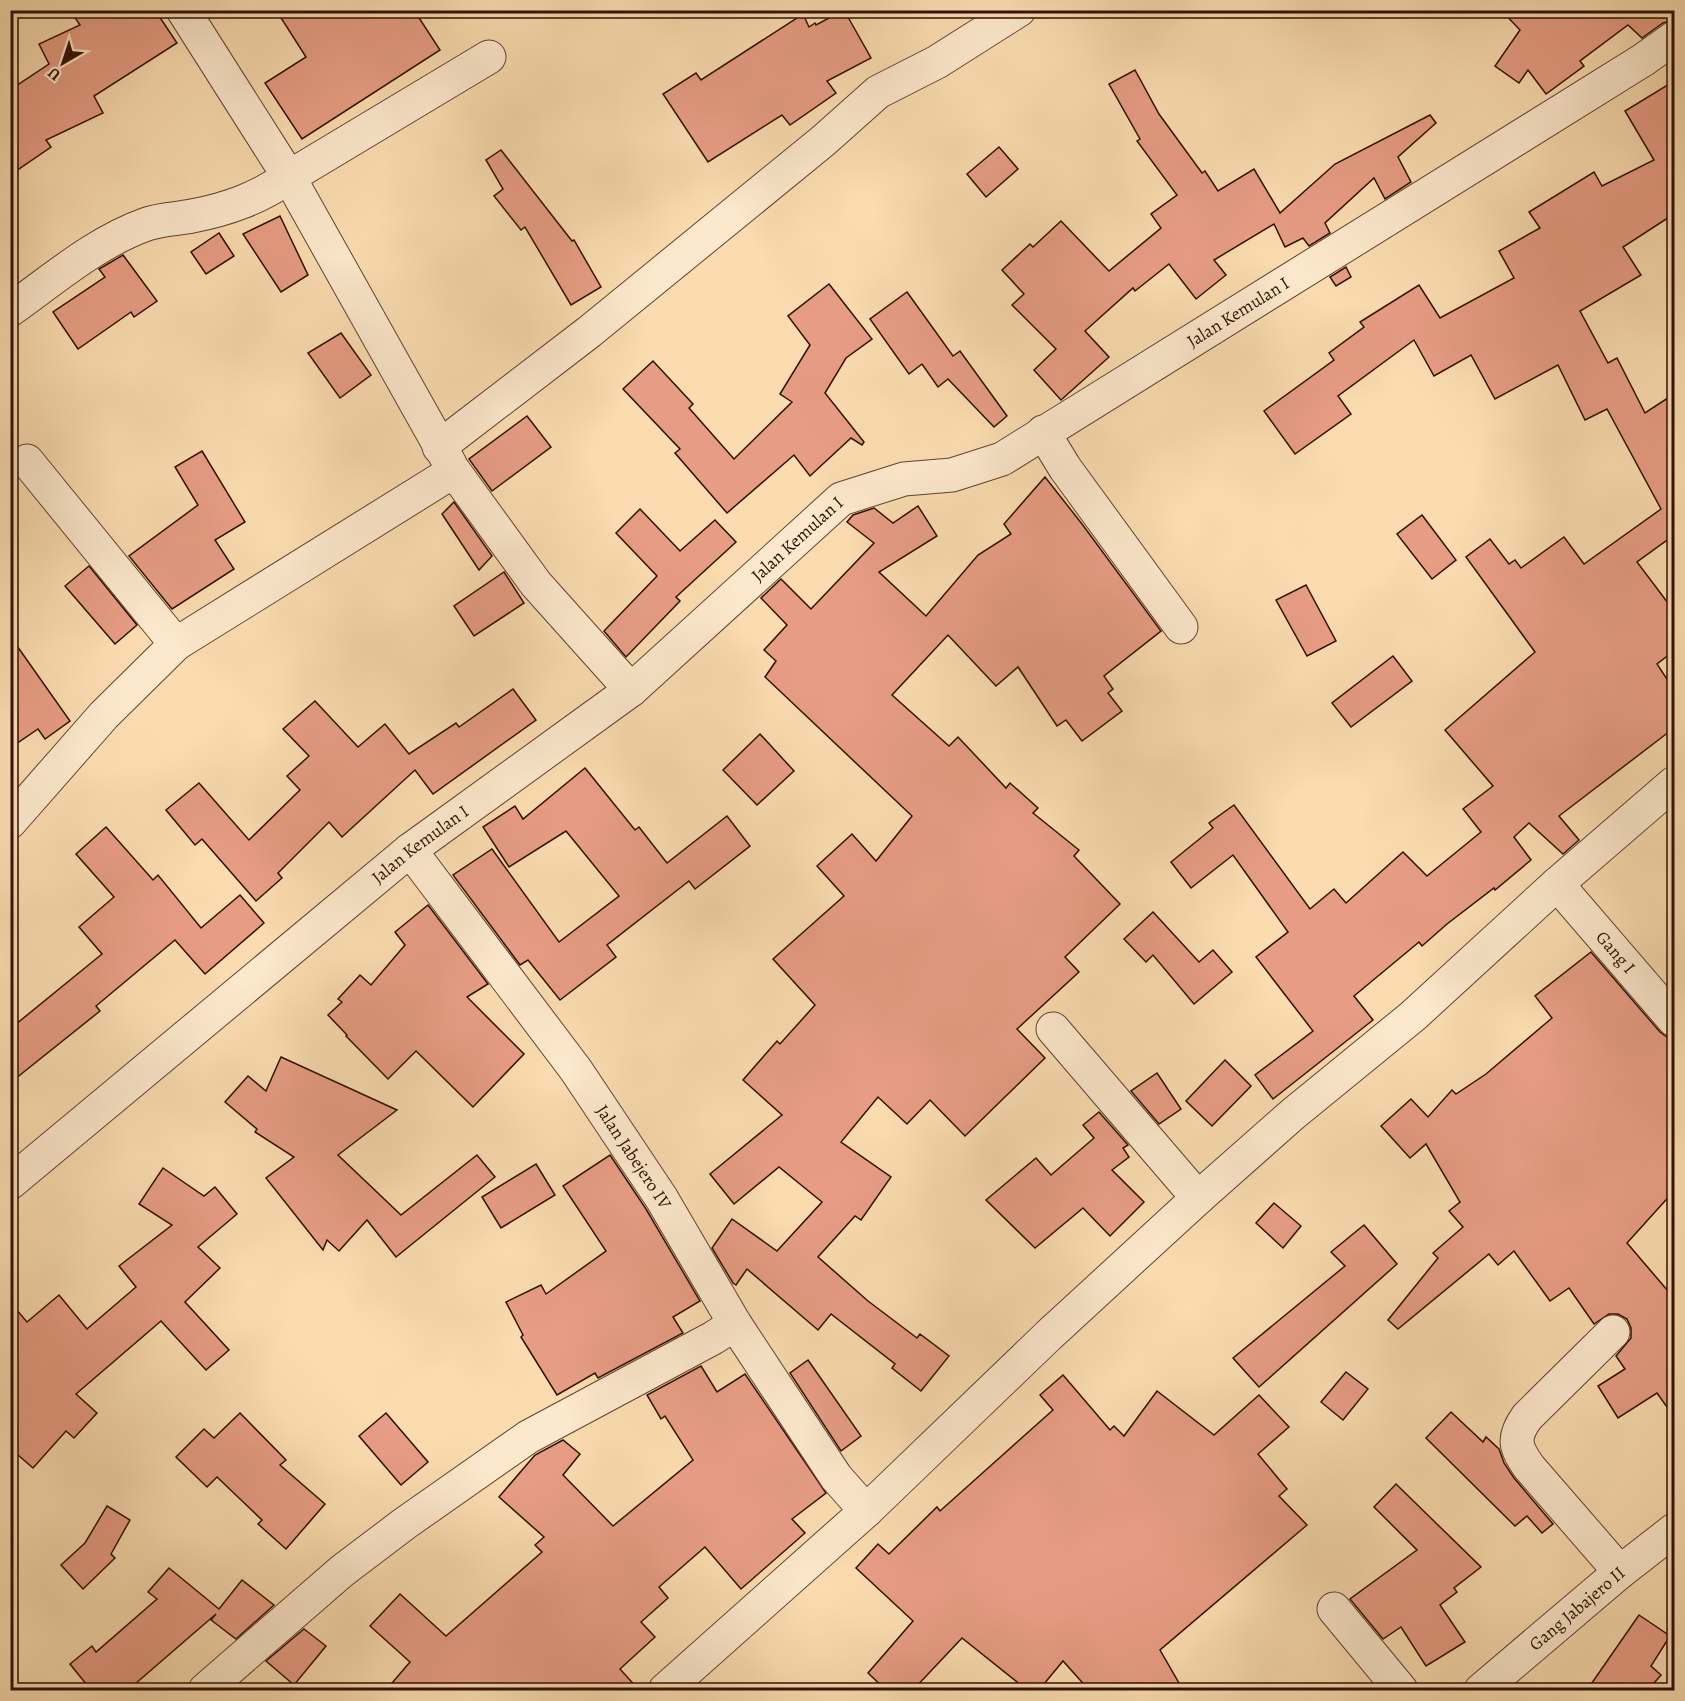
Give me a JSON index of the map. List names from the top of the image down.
{
  "streets": {
    "street": [
      "Jalan Kemulan I",
      "Gang I",
      "Jalan Jabejero IV",
      "Gang Jabajero II"
    ]
  },
  "crossings": [
    ["Jalan Kemulan I", "Jalan Jabejero IV"]
  ],
  "north": "bottom left"
}
